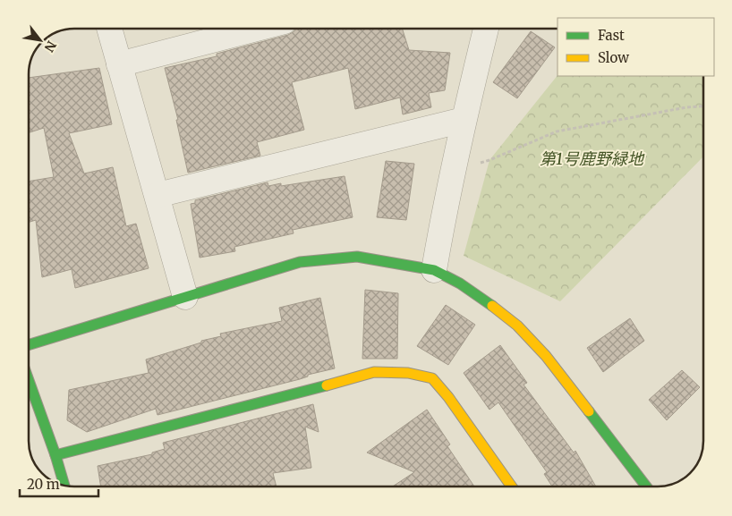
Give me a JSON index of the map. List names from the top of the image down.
{
  "parks": ["第1号鹿野緑地"],
  "legend": ["Fast", "Slow"],
  "scale_bar": "20 m",
  "north": "bottom right"
}
